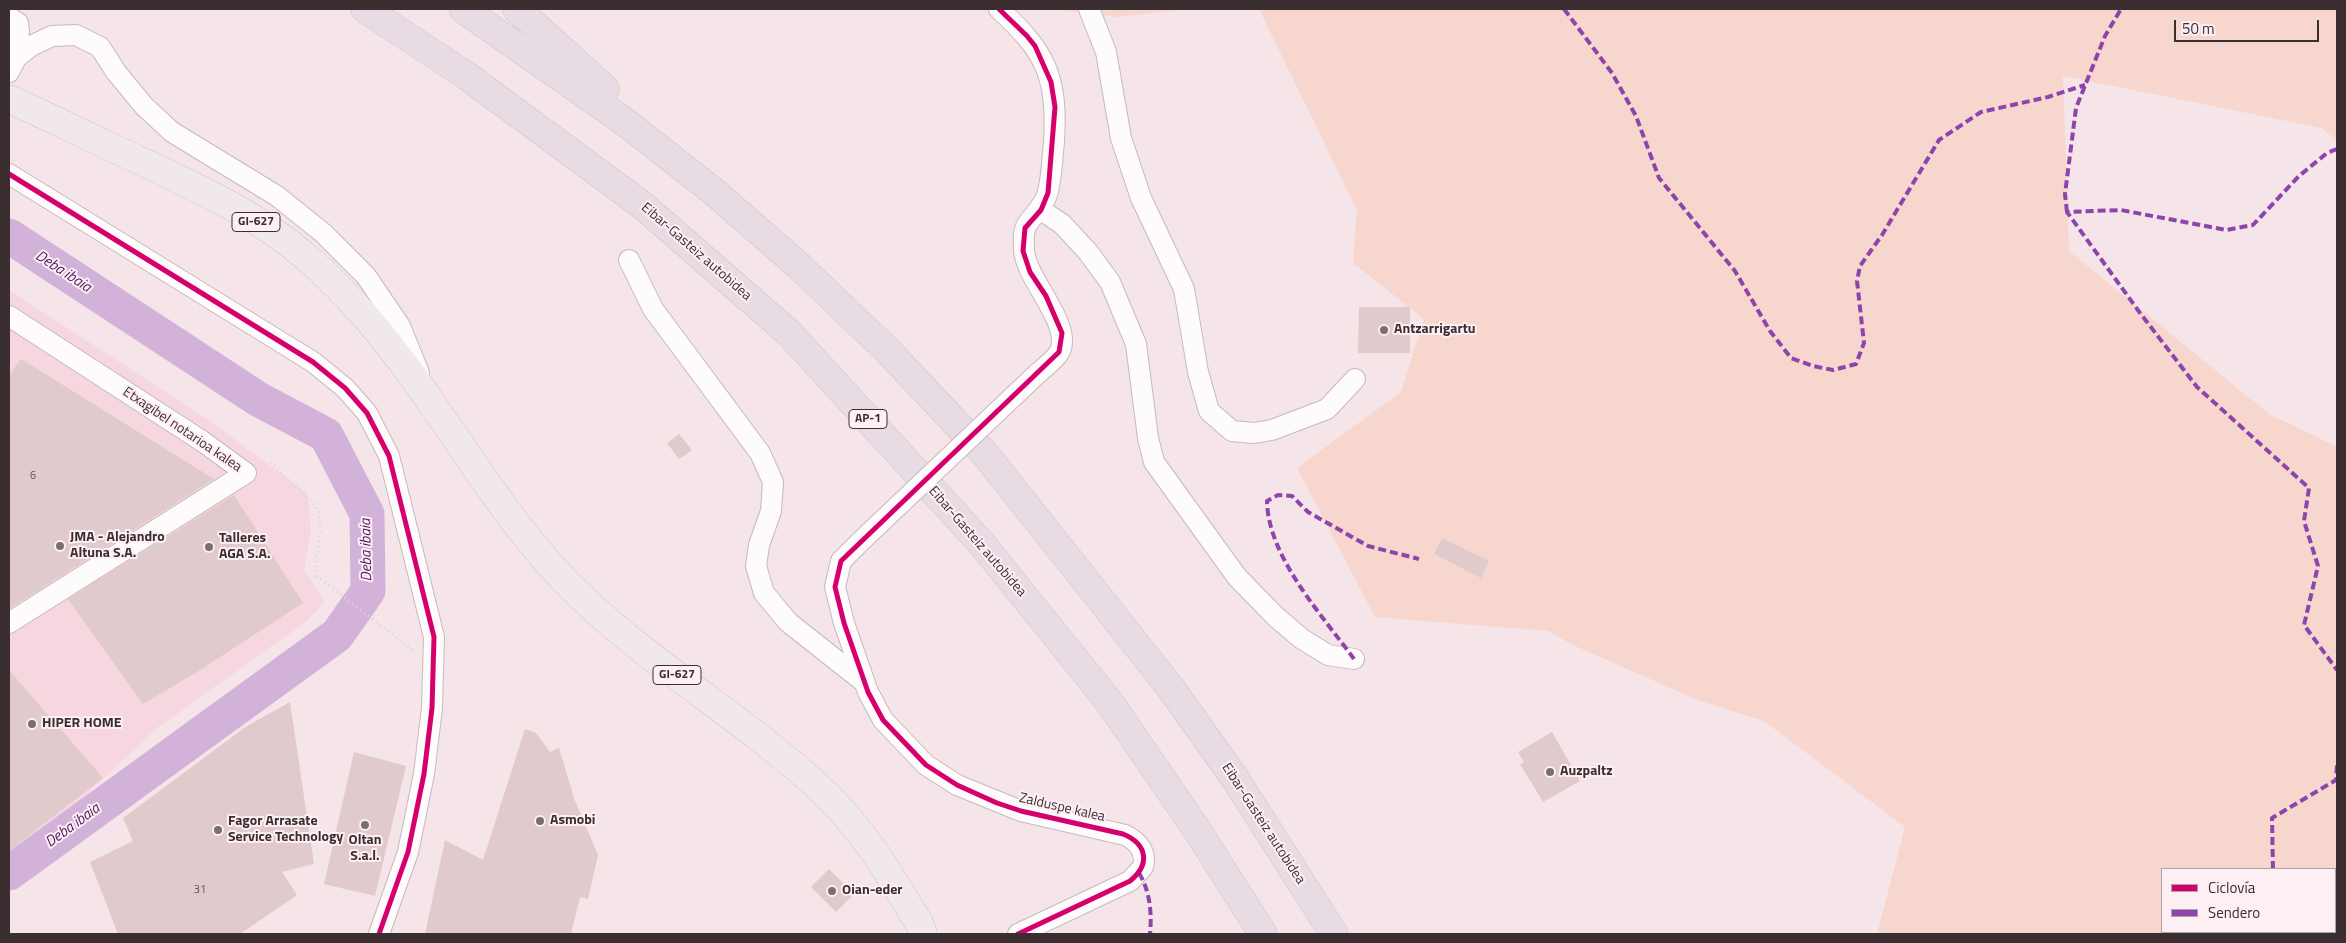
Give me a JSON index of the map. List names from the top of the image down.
{
  "streets": {
    "highway": ["Eibar-Gasteiz autobidea", "AP-1"],
    "main road": ["GI-627"],
    "street": ["Etxagibel notarioa kalea", "Zalduspe kalea"]
  },
  "water": ["Deba ibaia"],
  "places": [
    "Antzarrigartu",
    "JMA - Alejandro Altuna S.A.",
    "Talleres AGA S.A.",
    "HIPER HOME",
    "Auzpaltz",
    "Asmobi",
    "Oltan S.a.l.",
    "Fagor Arrasate Service Technology",
    "Oian-eder"
  ],
  "house_numbers": ["6", "31"],
  "legend": ["Ciclovía", "Sendero"],
  "scale_bar": "50 m"
}
